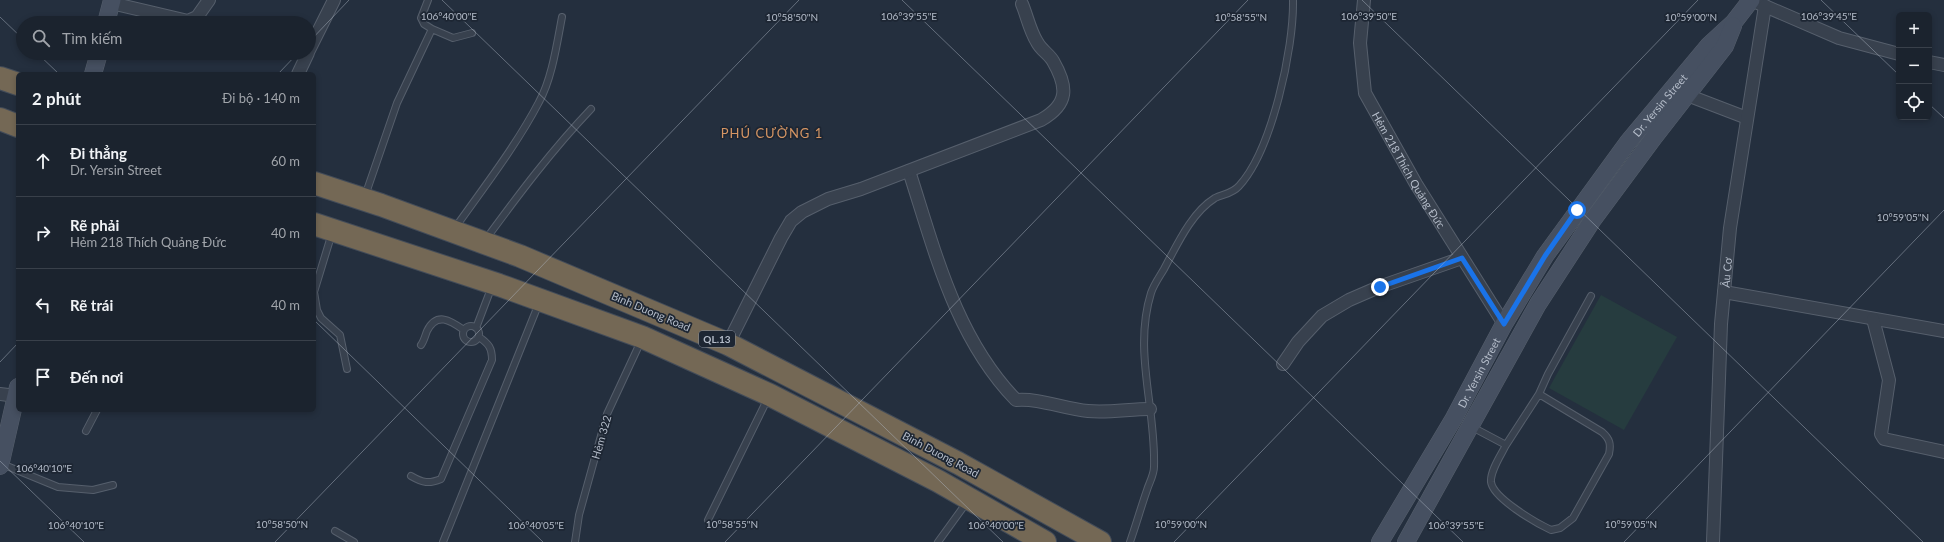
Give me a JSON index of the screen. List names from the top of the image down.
{
  "streets": {
    "highway": ["Binh Duong Road", "QL.13"],
    "main road": ["Dr. Yersin Street"],
    "street": ["Hẻm 218 Thích Quảng Đức", "Âu Cơ"],
    "lane": ["Hẻm 322"]
  },
  "crossings": [
    ["Dr. Yersin Street", "Hẻm 218 Thích Quảng Đức"],
    ["Dr. Yersin Street", "Âu Cơ"],
    ["QL.13", "Hẻm 322"]
  ],
  "districts": ["PHÚ CƯỜNG 1"],
  "page": {
    "map_buttons": ["+", "−"],
    "search": "Tìm kiếm",
    "heading": ["2 phút", "Đi bộ · 140 m"],
    "list": [
      ["Đi thẳng", "Dr. Yersin Street", "60 m"],
      ["Rẽ phải", "Hẻm 218 Thích Quảng Đức", "40 m"],
      ["Rẽ trái", "40 m"],
      "Đến nơi"
    ]
  },
  "coordinates": [
    "106°40'00\"E",
    "106°39'55\"E",
    "106°39'50\"E",
    "106°39'45\"E",
    "10°58'50\"N",
    "10°58'55\"N",
    "10°59'00\"N",
    "10°59'05\"N",
    "106°40'10\"E",
    "106°40'05\"E"
  ]
}
